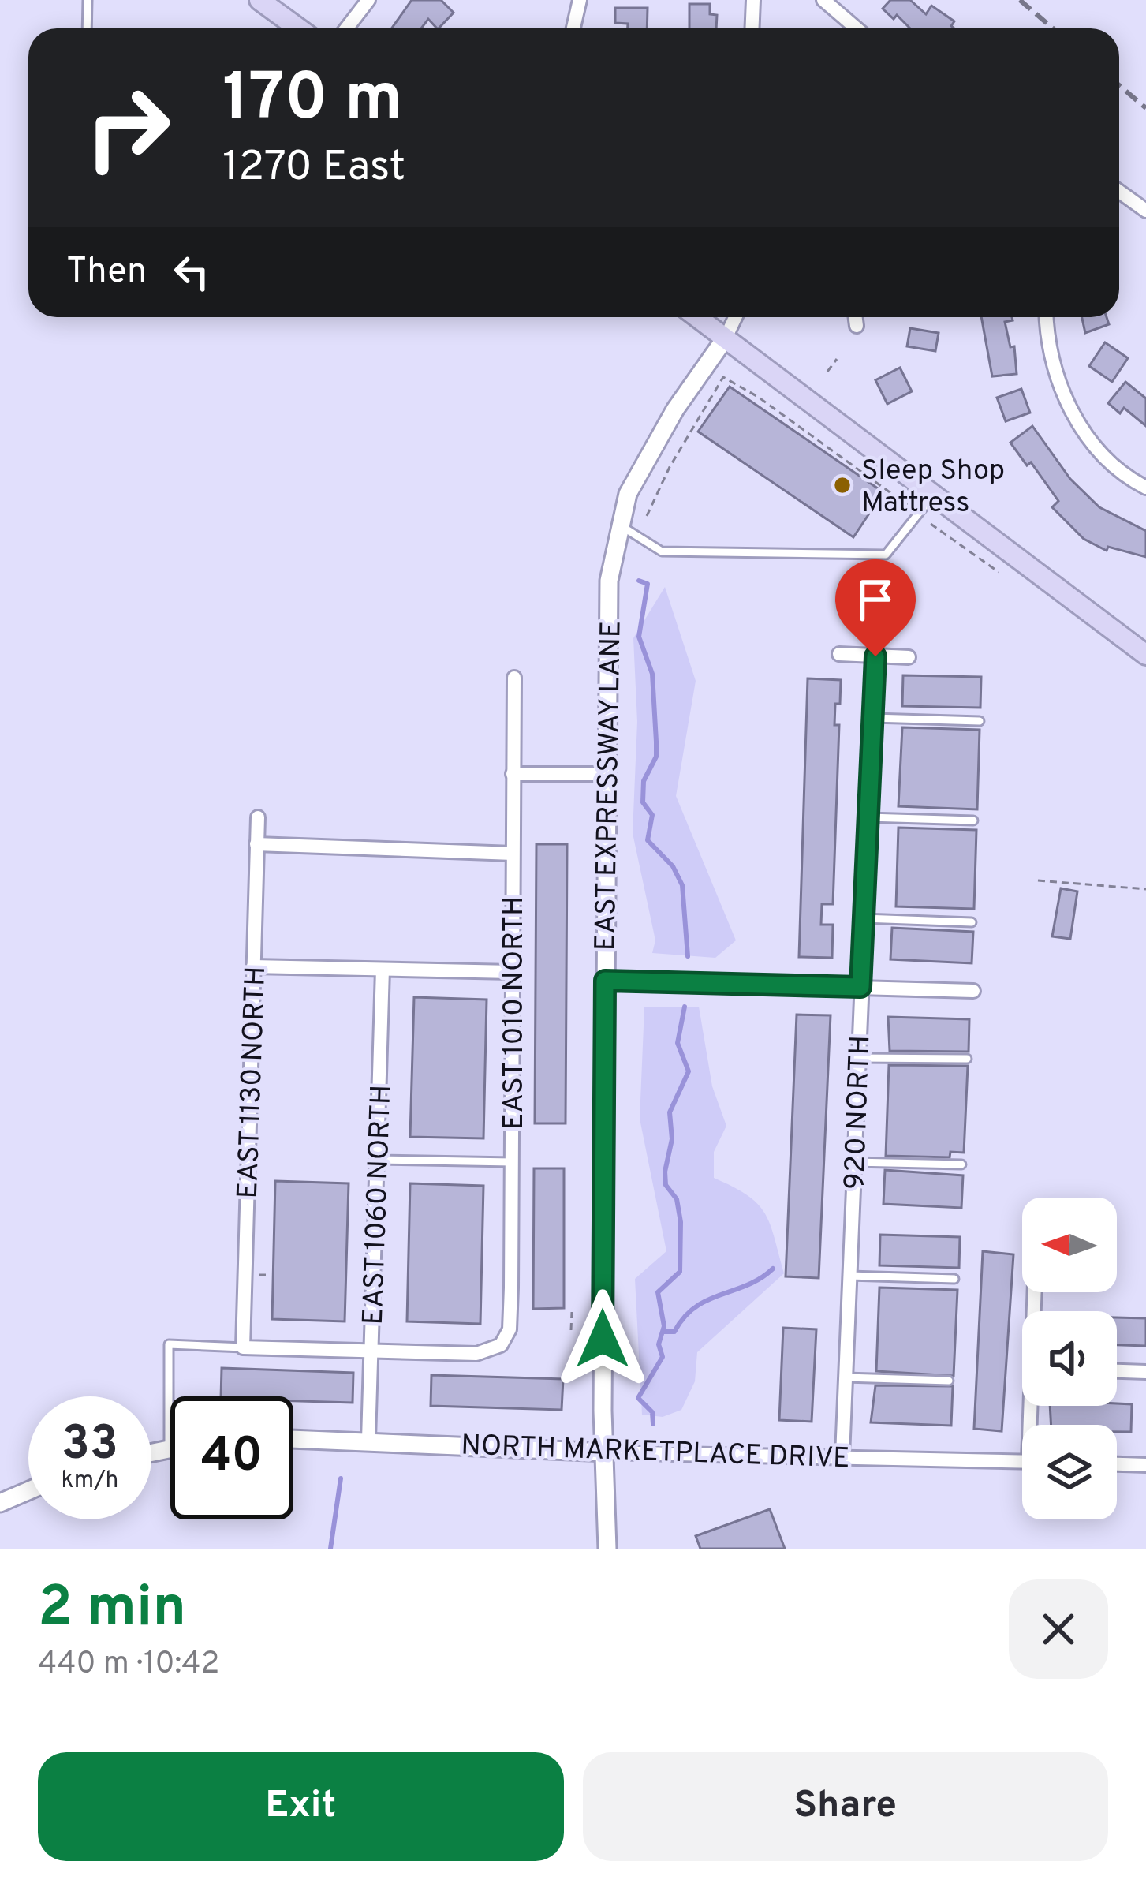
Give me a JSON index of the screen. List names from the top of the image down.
{
  "streets": {
    "street": [
      "EAST EXPRESSWAY LANE",
      "EAST 1010 NORTH",
      "EAST 1130 NORTH",
      "920 NORTH",
      "EAST 1060 NORTH",
      "NORTH MARKETPLACE DRIVE"
    ]
  },
  "crossings": [
    ["EAST EXPRESSWAY LANE", "NORTH MARKETPLACE DRIVE"],
    ["EAST 1010 NORTH", "EAST 1060 NORTH"],
    ["920 NORTH", "NORTH MARKETPLACE DRIVE"],
    ["EAST 1060 NORTH", "NORTH MARKETPLACE DRIVE"]
  ],
  "places": ["Sleep Shop Mattress"],
  "north": "left",
  "page": {
    "turn": ["170 m", "1270 East"],
    "then": "Then",
    "speed": "33 km/h",
    "limit": "40",
    "heading": ["2 min", "440 m · 10:42"],
    "buttons": ["Exit", "Share"]
  }
}
